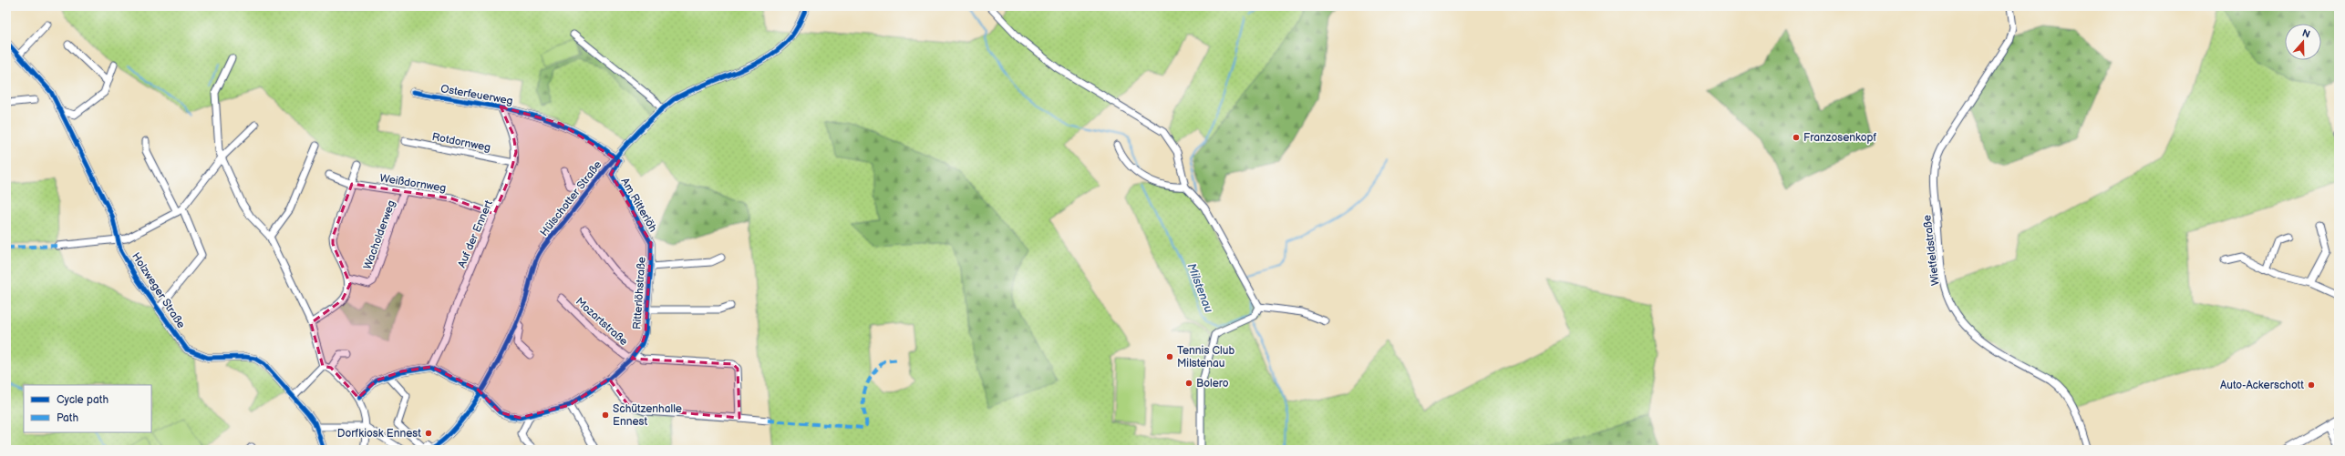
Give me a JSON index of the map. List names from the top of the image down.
{
  "streets": {
    "street": [
      "Osterfeuerweg",
      "Rotdornweg",
      "Weißdornweg",
      "Hülschotter Straße",
      "Am Ritterlöh",
      "Auf der Ennert",
      "Wacholderweg",
      "Wietfeldstraße",
      "Holzweger Straße",
      "Ritterlöhstraße",
      "Mozartstraße"
    ]
  },
  "crossings": [
    ["Osterfeuerweg", "Hülschotter Straße"],
    ["Osterfeuerweg", "Am Ritterlöh"],
    ["Osterfeuerweg", "Auf der Ennert"],
    ["Rotdornweg", "Auf der Ennert"],
    ["Weißdornweg", "Auf der Ennert"],
    ["Weißdornweg", "Wacholderweg"],
    ["Hülschotter Straße", "Am Ritterlöh"],
    ["Hülschotter Straße", "Ritterlöhstraße"],
    ["Am Ritterlöh", "Ritterlöhstraße"],
    ["Auf der Ennert", "Ritterlöhstraße"],
    ["Ritterlöhstraße", "Mozartstraße"]
  ],
  "water": ["Milstenau"],
  "places": [
    "Franzosenkopf",
    "Tennis Club Milstenau",
    "Bolero",
    "Auto-Ackerschott",
    "Schützenhalle Ennest",
    "Dorfkiosk Ennest"
  ],
  "legend": ["Cycle path", "Path"],
  "north": "top"
}
